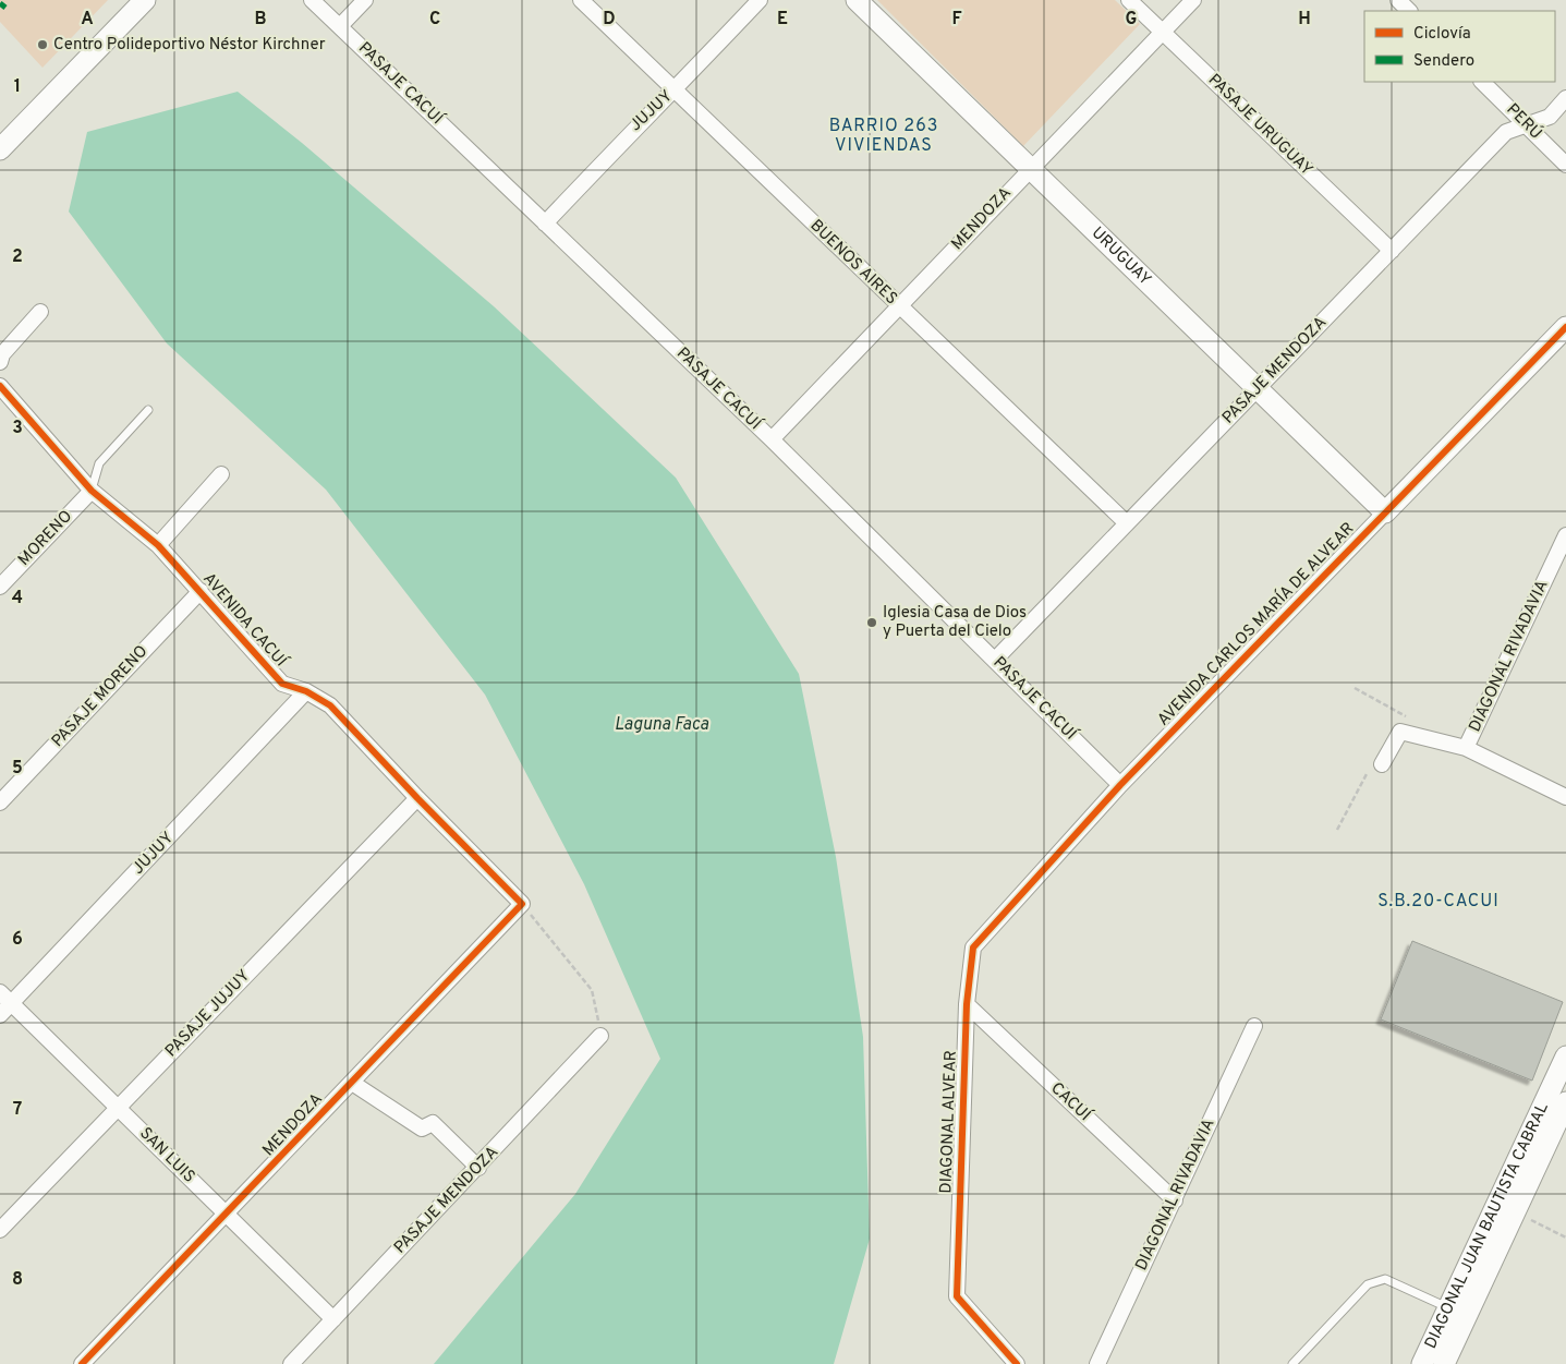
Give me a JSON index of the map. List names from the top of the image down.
{
  "streets": {
    "street": [
      "PASAJE CACUÍ",
      "JUJUY",
      "PERÚ",
      "PASAJE URUGUAY",
      "MENDOZA",
      "URUGUAY",
      "BUENOS AIRES",
      "PASAJE MENDOZA",
      "MORENO",
      "AVENIDA CACUÍ",
      "AVENIDA CARLOS MARÍA DE ALVEAR",
      "DIAGONAL RIVADAVIA",
      "PASAJE MORENO",
      "PASAJE JUJUY",
      "CACUÍ",
      "DIAGONAL ALVEAR",
      "SAN LUIS",
      "DIAGONAL JUAN BAUTISTA CABRAL"
    ]
  },
  "crossings": [
    ["PASAJE CACUÍ", "JUJUY"],
    ["PASAJE CACUÍ", "MENDOZA"],
    ["PASAJE CACUÍ", "PASAJE MENDOZA"],
    ["PASAJE CACUÍ", "AVENIDA CARLOS MARÍA DE ALVEAR"],
    ["JUJUY", "BUENOS AIRES"],
    ["JUJUY", "AVENIDA CACUÍ"],
    ["JUJUY", "SAN LUIS"],
    ["PERÚ", "PASAJE MENDOZA"],
    ["PASAJE URUGUAY", "MENDOZA"],
    ["PASAJE URUGUAY", "PASAJE MENDOZA"],
    ["MENDOZA", "URUGUAY"],
    ["MENDOZA", "BUENOS AIRES"],
    ["MENDOZA", "AVENIDA CACUÍ"],
    ["MENDOZA", "SAN LUIS"],
    ["URUGUAY", "PASAJE MENDOZA"],
    ["URUGUAY", "AVENIDA CARLOS MARÍA DE ALVEAR"],
    ["BUENOS AIRES", "PASAJE MENDOZA"],
    ["PASAJE MENDOZA", "SAN LUIS"],
    ["MORENO", "AVENIDA CACUÍ"],
    ["AVENIDA CACUÍ", "PASAJE MORENO"],
    ["AVENIDA CACUÍ", "PASAJE JUJUY"],
    ["AVENIDA CARLOS MARÍA DE ALVEAR", "DIAGONAL ALVEAR"],
    ["DIAGONAL RIVADAVIA", "CACUÍ"],
    ["PASAJE JUJUY", "SAN LUIS"],
    ["CACUÍ", "DIAGONAL ALVEAR"]
  ],
  "districts": ["BARRIO 263 VIVIENDAS", "S.B.20-CACUI"],
  "water": ["Laguna Faca"],
  "places": ["Centro Polideportivo Néstor Kirchner", "Iglesia Casa de Dios y Puerta del Cielo"],
  "legend": ["Ciclovía", "Sendero"],
  "grid": {
    "columns": [
      "A",
      "B",
      "C",
      "D",
      "E",
      "F",
      "G",
      "H"
    ],
    "rows": [
      "1",
      "2",
      "3",
      "4",
      "5",
      "6",
      "7",
      "8"
    ]
  }
}
